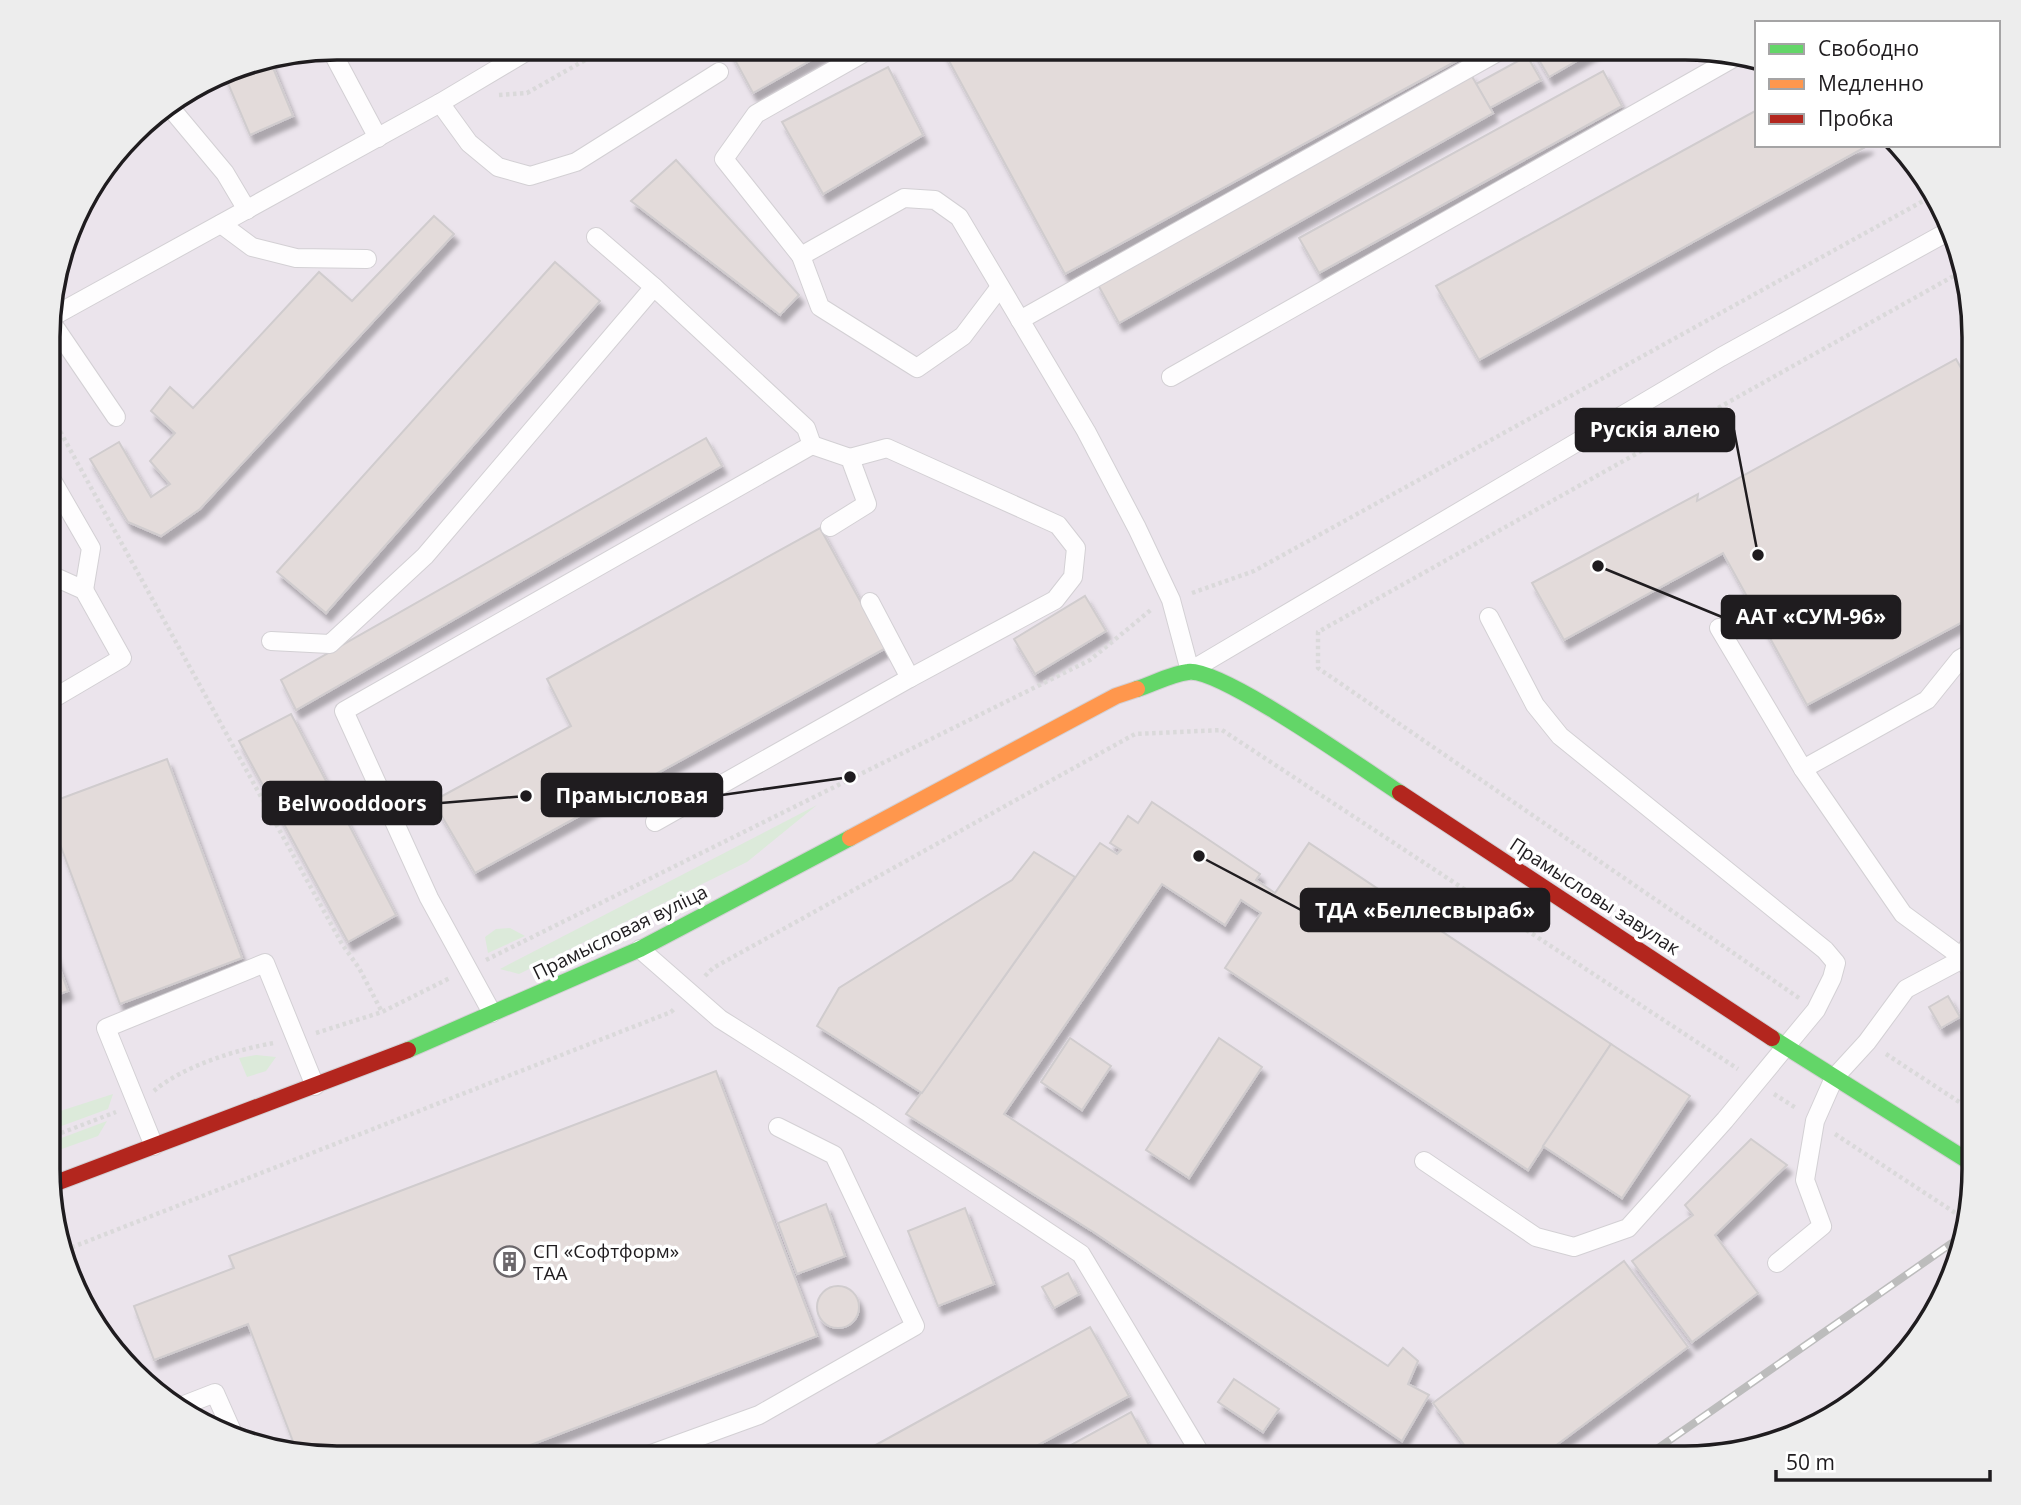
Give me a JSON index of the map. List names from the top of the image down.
{
  "streets": {
    "main road": ["Прамысловы завулак", "Прамысловая вуліца"]
  },
  "crossings": [
    ["Прамысловы завулак", "Прамысловая вуліца"]
  ],
  "places": {
    "other": [
      "Рускія алею",
      "ААТ «СУМ-96»",
      "Прамысловая",
      "Belwooddoors",
      "ТДА «Беллесвыраб»"
    ],
    "building": ["СП «Софтформ» ТАА"]
  },
  "legend": ["Свободно", "Медленно", "Пробка"],
  "scale_bar": "50 m"
}
